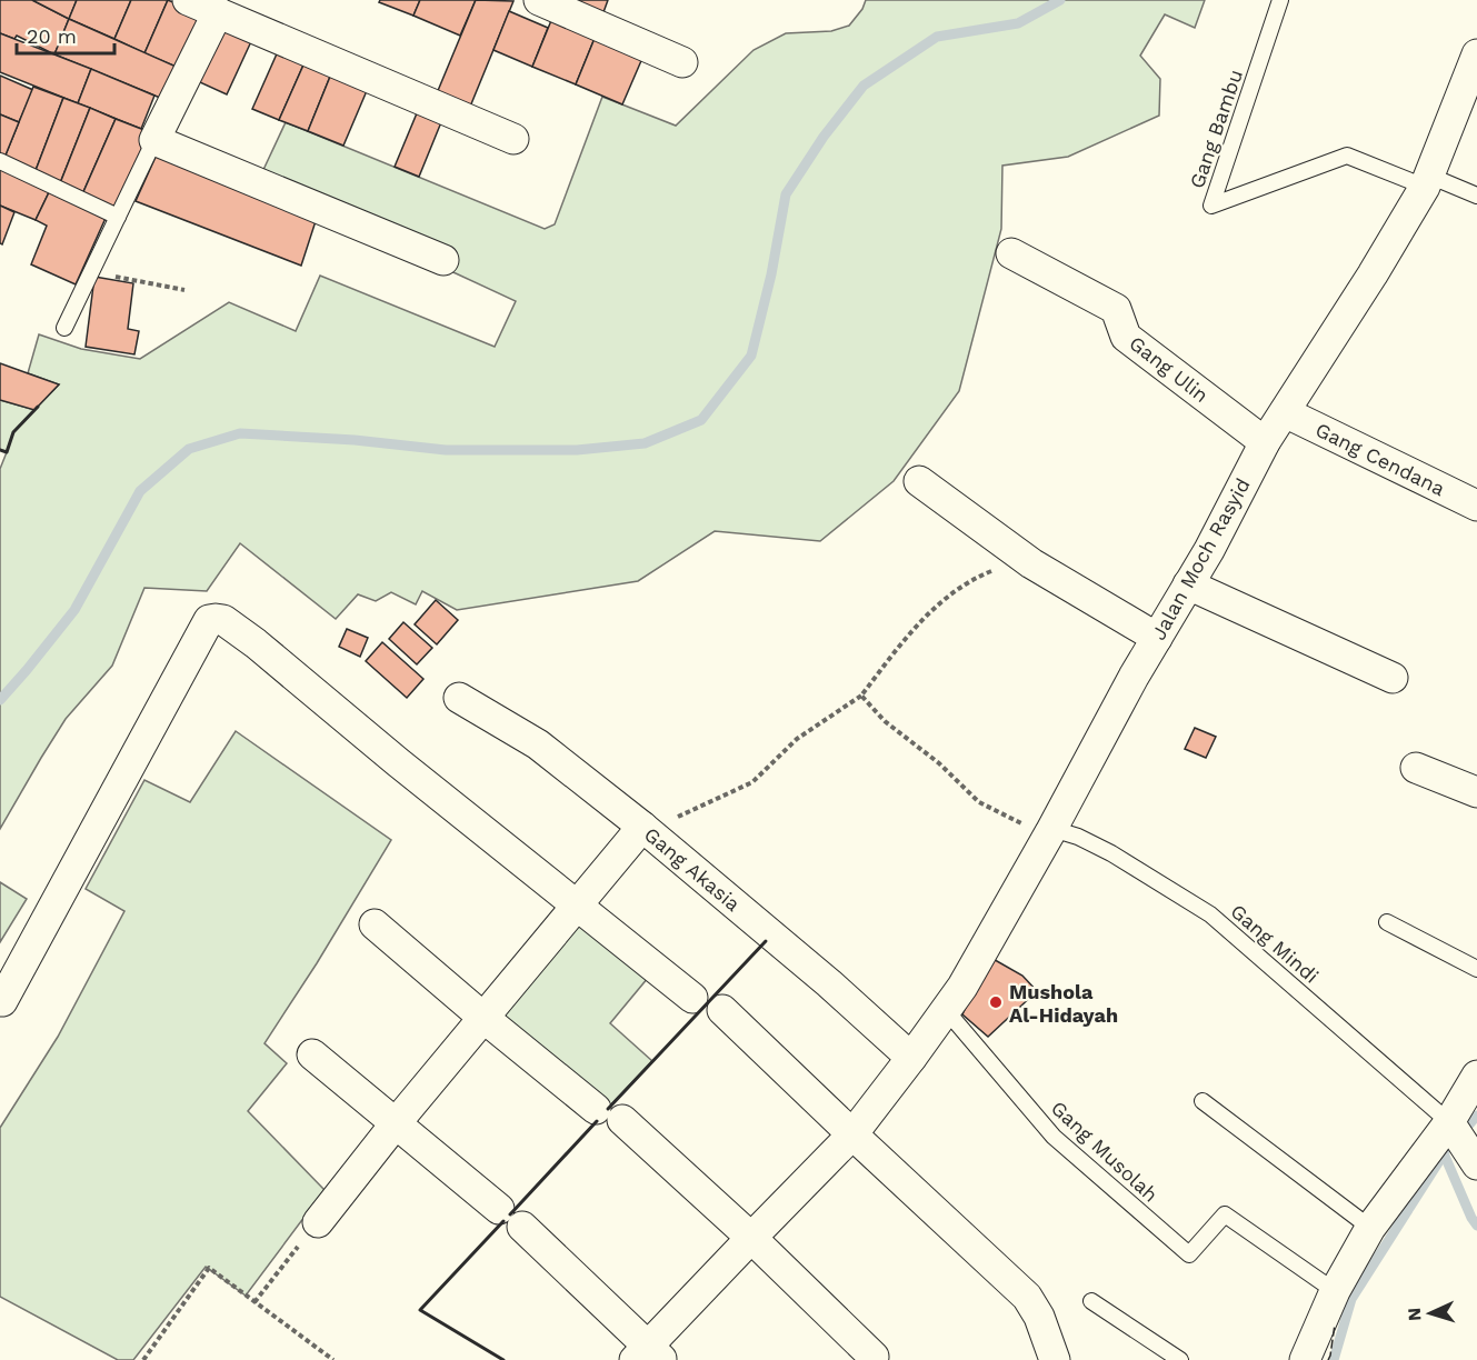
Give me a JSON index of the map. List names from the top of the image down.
{
  "streets": {
    "street": [
      "Gang Ulin",
      "Gang Cendana",
      "Jalan Moch Rasyid",
      "Gang Akasia"
    ],
    "lane": ["Gang Bambu", "Gang Mindi", "Gang Musolah"]
  },
  "crossings": [
    ["Gang Bambu", "Jalan Moch Rasyid"],
    ["Gang Ulin", "Jalan Moch Rasyid"],
    ["Gang Cendana", "Jalan Moch Rasyid"],
    ["Jalan Moch Rasyid", "Gang Akasia"],
    ["Jalan Moch Rasyid", "Gang Mindi"],
    ["Jalan Moch Rasyid", "Gang Musolah"]
  ],
  "places": ["Mushola Al-Hidayah"],
  "scale_bar": "20 m",
  "north": "left"
}
